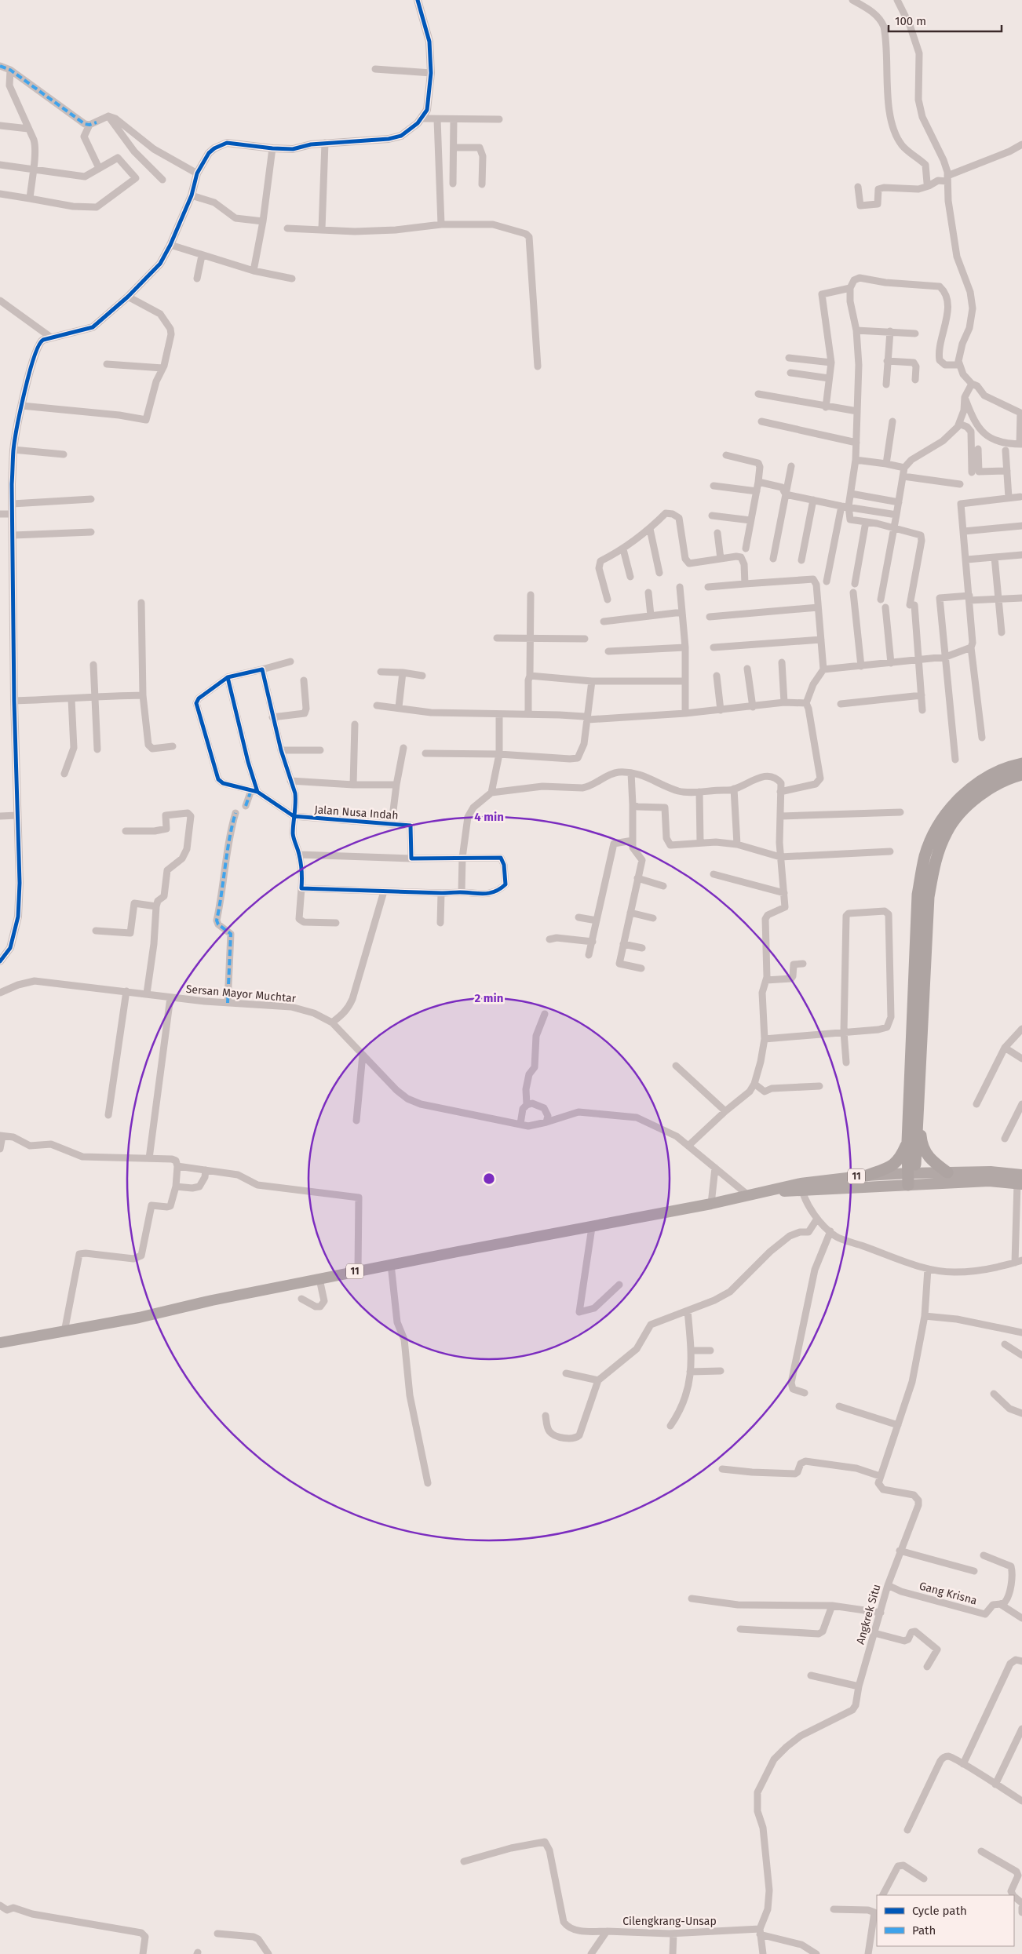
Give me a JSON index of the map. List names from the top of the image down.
{
  "streets": {
    "highway": ["11"],
    "street": [
      "Jalan Nusa Indah",
      "Sersan Mayor Muchtar",
      "Gang Krisna",
      "Angkrek Situ",
      "Cilengkrang-Unsap"
    ]
  },
  "crossings": [
    ["Sersan Mayor Muchtar", "11"],
    ["Gang Krisna", "Angkrek Situ"],
    ["Angkrek Situ", "Cilengkrang-Unsap"]
  ],
  "legend": ["Cycle path", "Path"],
  "scale_bar": "100 m",
  "rings": ["4 min", "2 min"]
}
